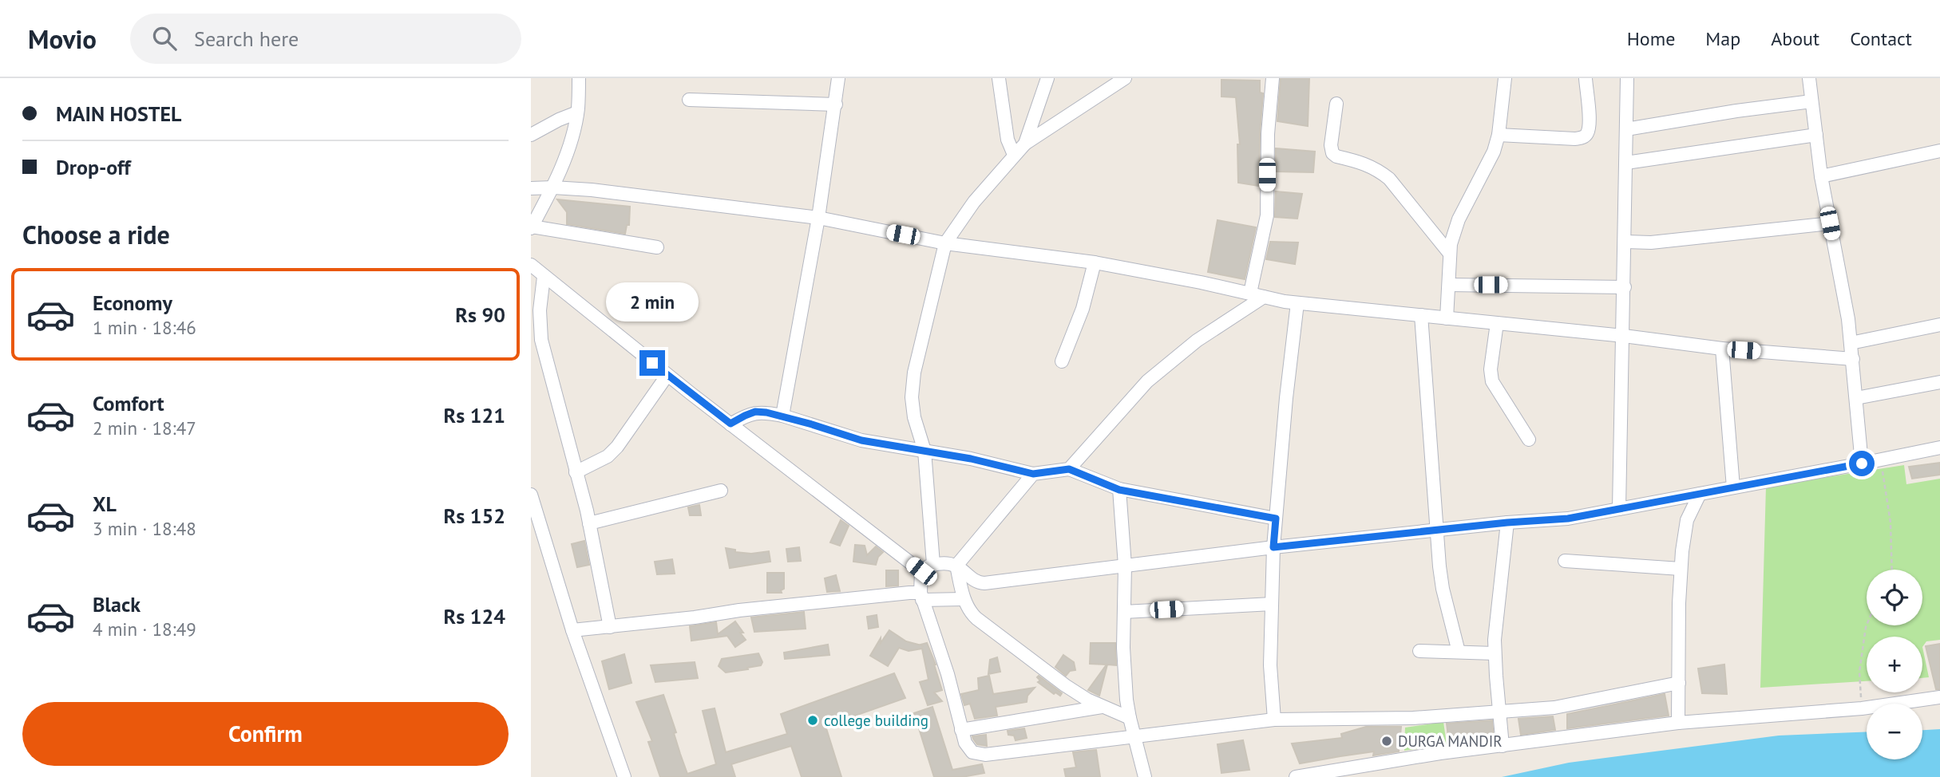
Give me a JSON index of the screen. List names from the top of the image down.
{
  "places": ["college building", "DURGA MANDIR"],
  "page": {
    "header": "Movio",
    "search": "Search here",
    "nav": [
      "Home",
      "Map",
      "About",
      "Contact"
    ],
    "banner": ["MAIN HOSTEL", "Drop-off"],
    "heading": "Choose a ride",
    "list": [
      {
        "name": "Economy",
        "note": "1 min · 18:46",
        "value": "Rs 90"
      },
      {
        "name": "Comfort",
        "note": "2 min · 18:47",
        "value": "Rs 121"
      },
      {
        "name": "XL",
        "note": "3 min · 18:48",
        "value": "Rs 152"
      },
      {
        "name": "Black",
        "note": "4 min · 18:49",
        "value": "Rs 124"
      }
    ],
    "bubble": "2 min",
    "map_buttons": ["+", "−"],
    "buttons": "Confirm"
  }
}
